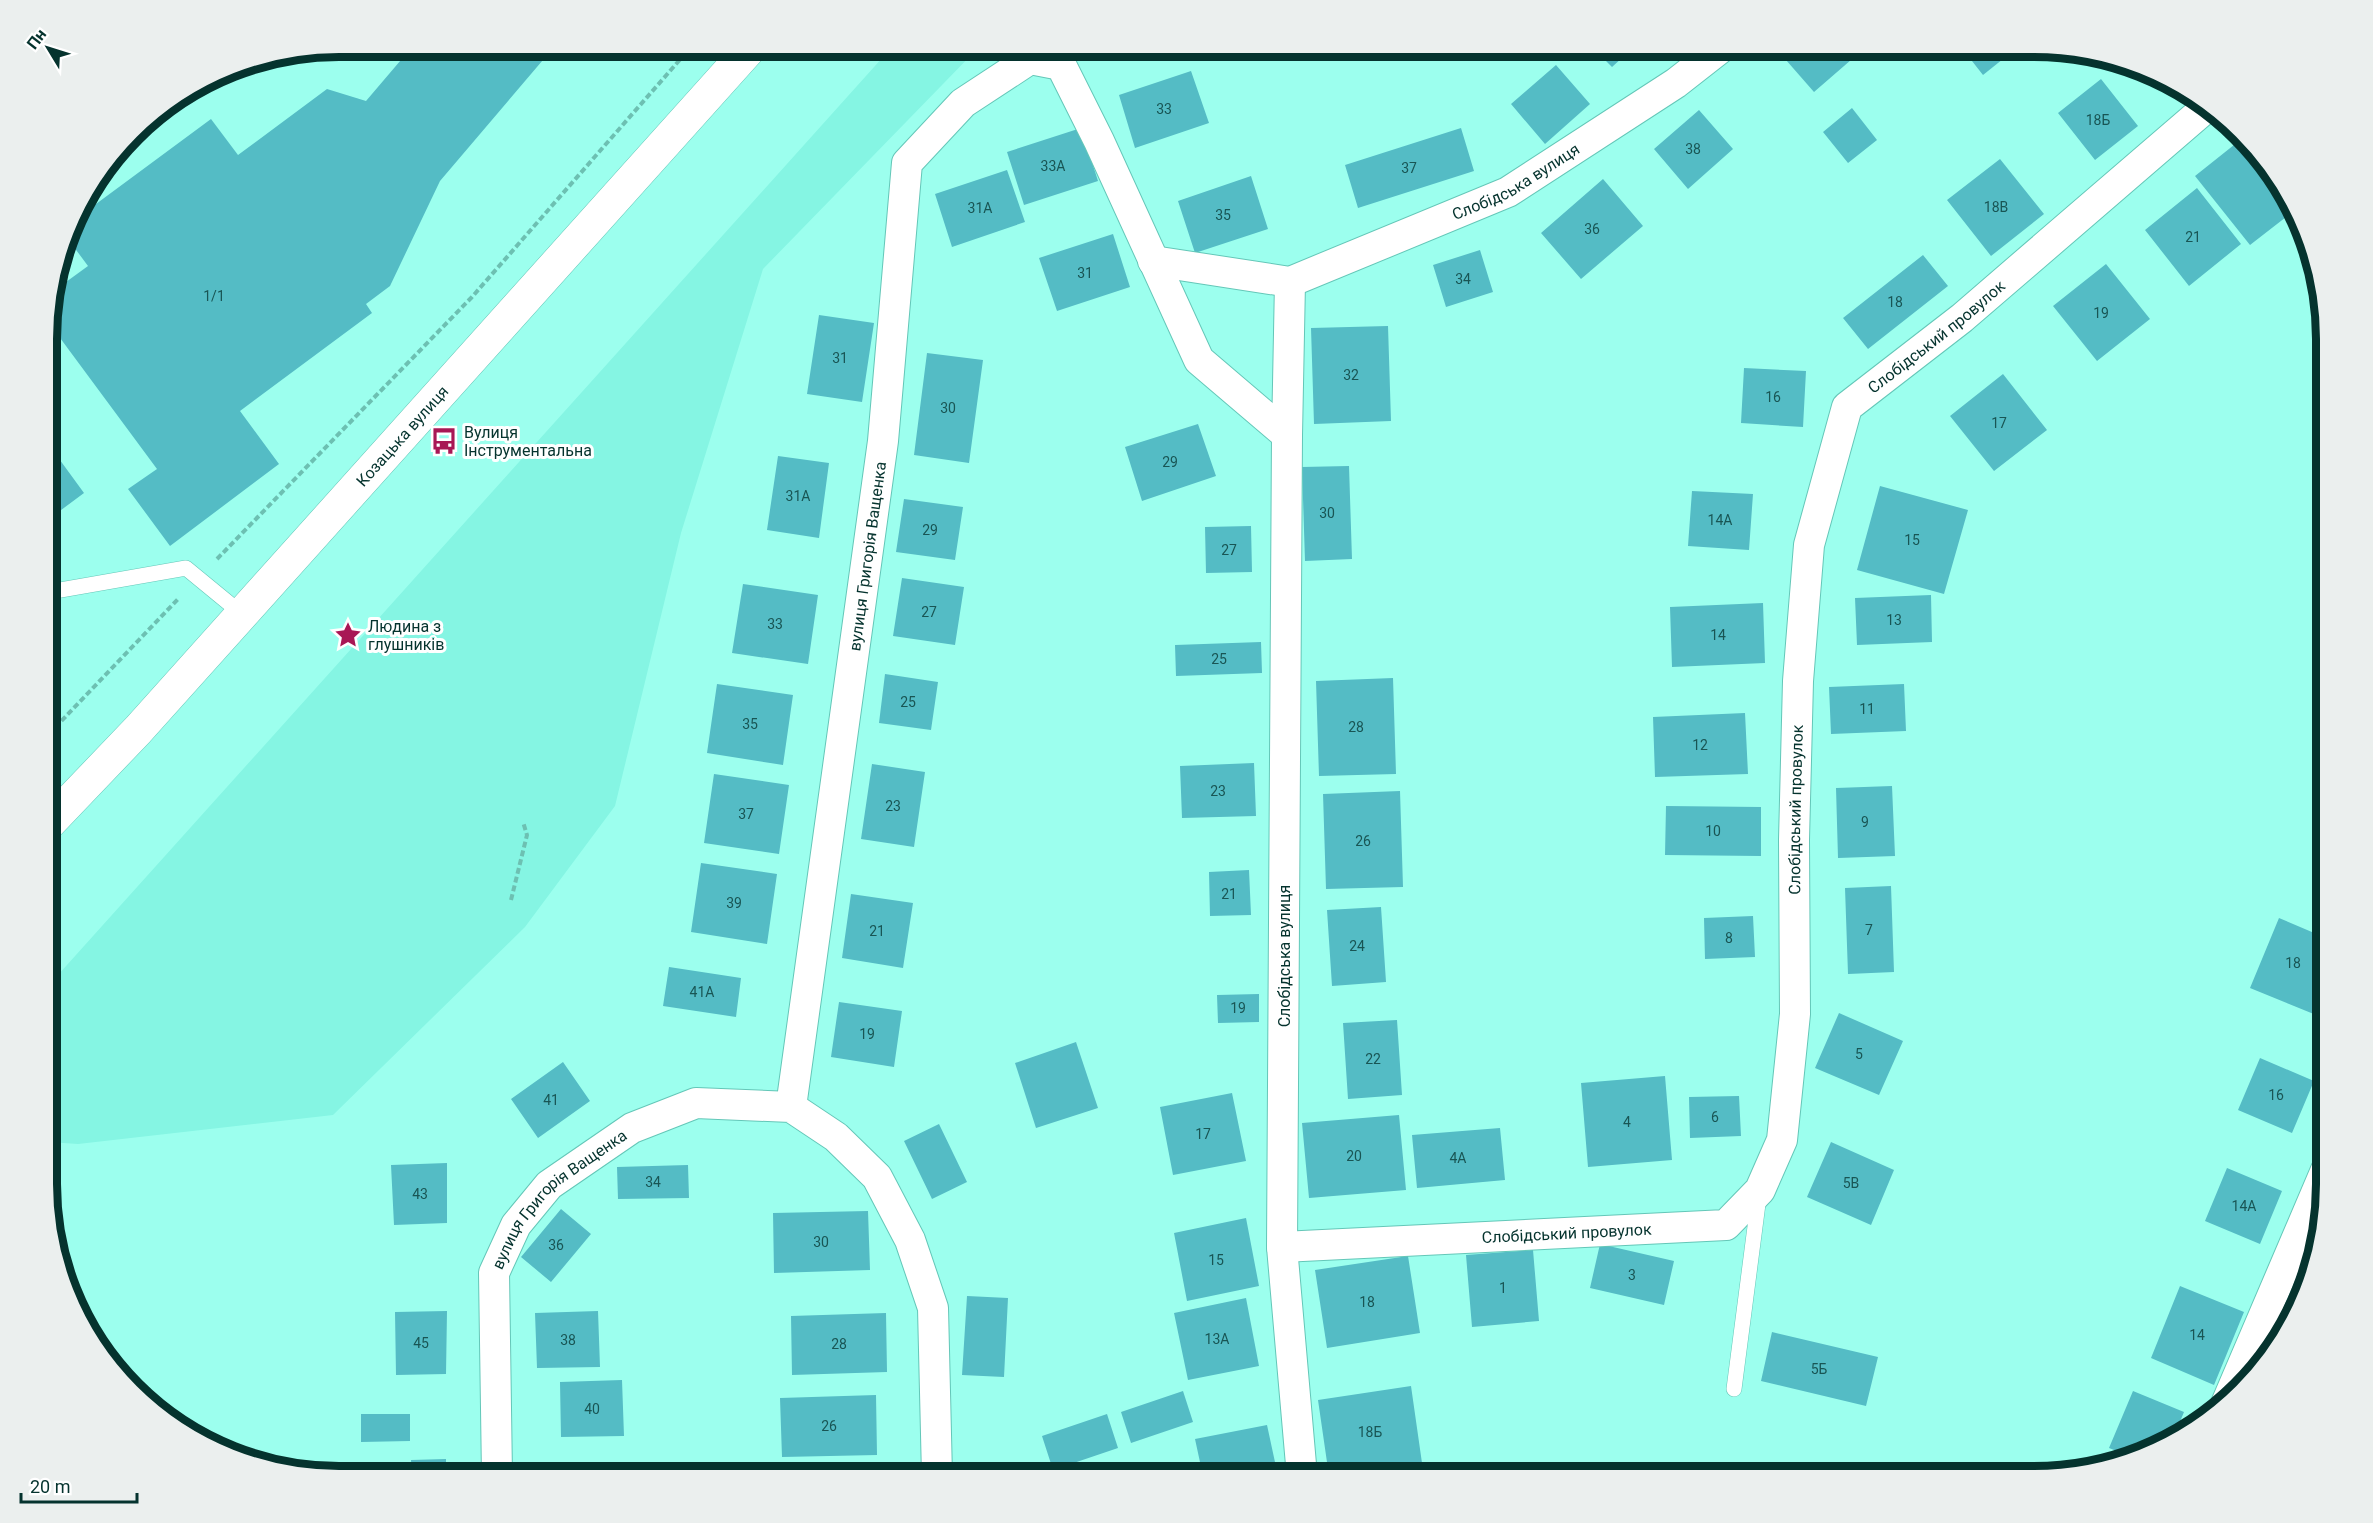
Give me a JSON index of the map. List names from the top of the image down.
{
  "streets": {
    "main road": ["Козацька вулиця"],
    "street": ["Слобідська вулиця", "Слобідський провулок", "вулиця Григорія Ващенка"]
  },
  "crossings": [
    ["Слобідська вулиця", "Слобідський провулок"]
  ],
  "places": {
    "bus stop": ["Вулиця Інструментальна"],
    "place": ["Людина з глушників"]
  },
  "house_numbers": [
    "33",
    "18Б",
    "38",
    "33А",
    "37",
    "18В",
    "31А",
    "35",
    "36",
    "21",
    "31",
    "34",
    "1/1",
    "18",
    "19",
    "31",
    "32",
    "16",
    "30",
    "17",
    "29",
    "31А",
    "30",
    "14А",
    "29",
    "15",
    "27",
    "27",
    "13",
    "33",
    "14",
    "25",
    "25",
    "11",
    "35",
    "28",
    "12",
    "23",
    "23",
    "37",
    "9",
    "10",
    "26",
    "21",
    "39",
    "7",
    "21",
    "8",
    "24",
    "18",
    "41А",
    "19",
    "19",
    "5",
    "22",
    "16",
    "41",
    "6",
    "4",
    "17",
    "20",
    "4А",
    "34",
    "5В",
    "43",
    "14А",
    "30",
    "36",
    "15",
    "3",
    "1",
    "18",
    "14",
    "13А",
    "38",
    "45",
    "28",
    "5Б",
    "40",
    "26",
    "18Б"
  ],
  "scale_bar": "20 m",
  "north": "top left"
}
